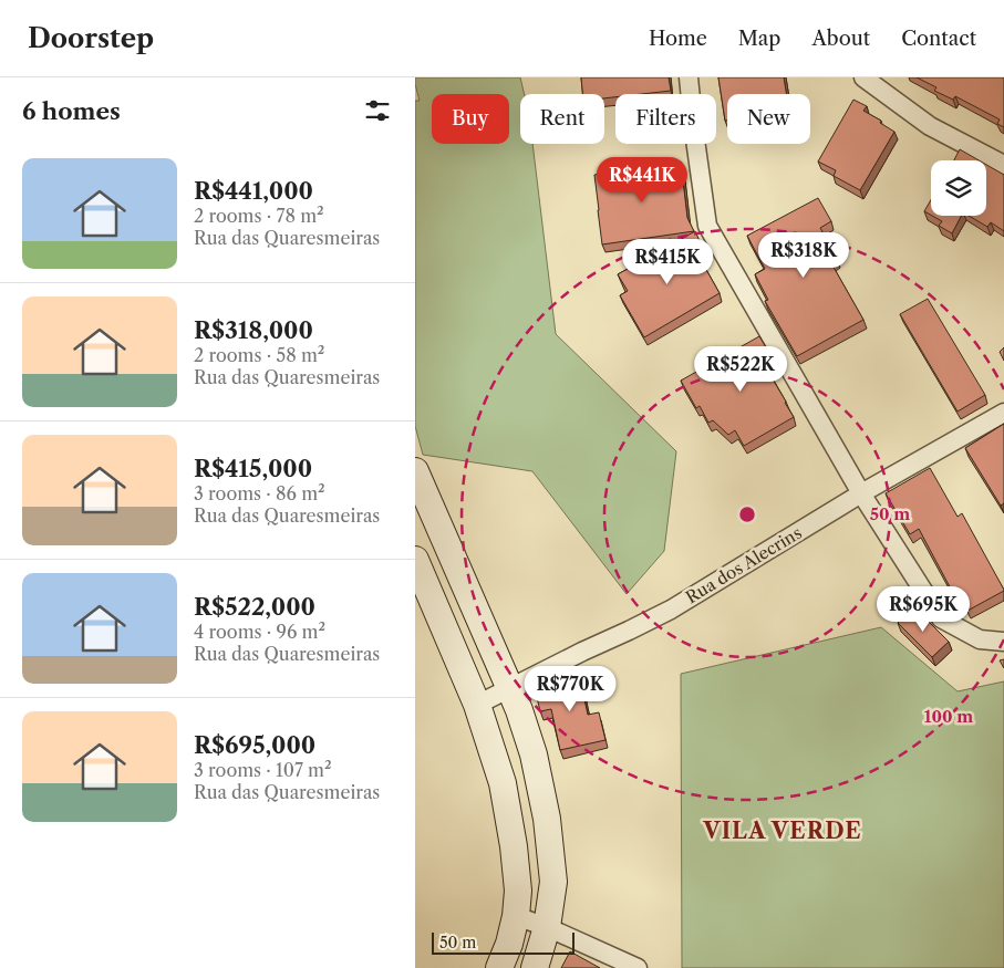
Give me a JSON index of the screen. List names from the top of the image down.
{
  "streets": {
    "street": ["Rua dos Alecrins"]
  },
  "districts": ["VILA VERDE"],
  "scale_bar": "50 m",
  "page": {
    "header": "Doorstep",
    "nav": [
      "Home",
      "Map",
      "About",
      "Contact"
    ],
    "heading": "6 homes",
    "chip": [
      "Buy",
      "Rent",
      "Filters",
      "New"
    ],
    "list": [
      {
        "name": "R$441,000",
        "note": "2 rooms · 78 m² · Rua das Quaresmeiras"
      },
      {
        "name": "R$318,000",
        "note": "2 rooms · 58 m² · Rua das Quaresmeiras"
      },
      {
        "name": "R$415,000",
        "note": "3 rooms · 86 m² · Rua das Quaresmeiras"
      },
      {
        "name": "R$522,000",
        "note": "4 rooms · 96 m² · Rua das Quaresmeiras"
      },
      {
        "name": "R$695,000",
        "note": "3 rooms · 107 m² · Rua das Quaresmeiras"
      }
    ],
    "price": [
      "R$441K",
      "R$318K",
      "R$415K",
      "R$522K",
      "R$695K",
      "R$770K"
    ],
    "scale": "50 m"
  },
  "rings": ["50 m", "100 m"]
}
